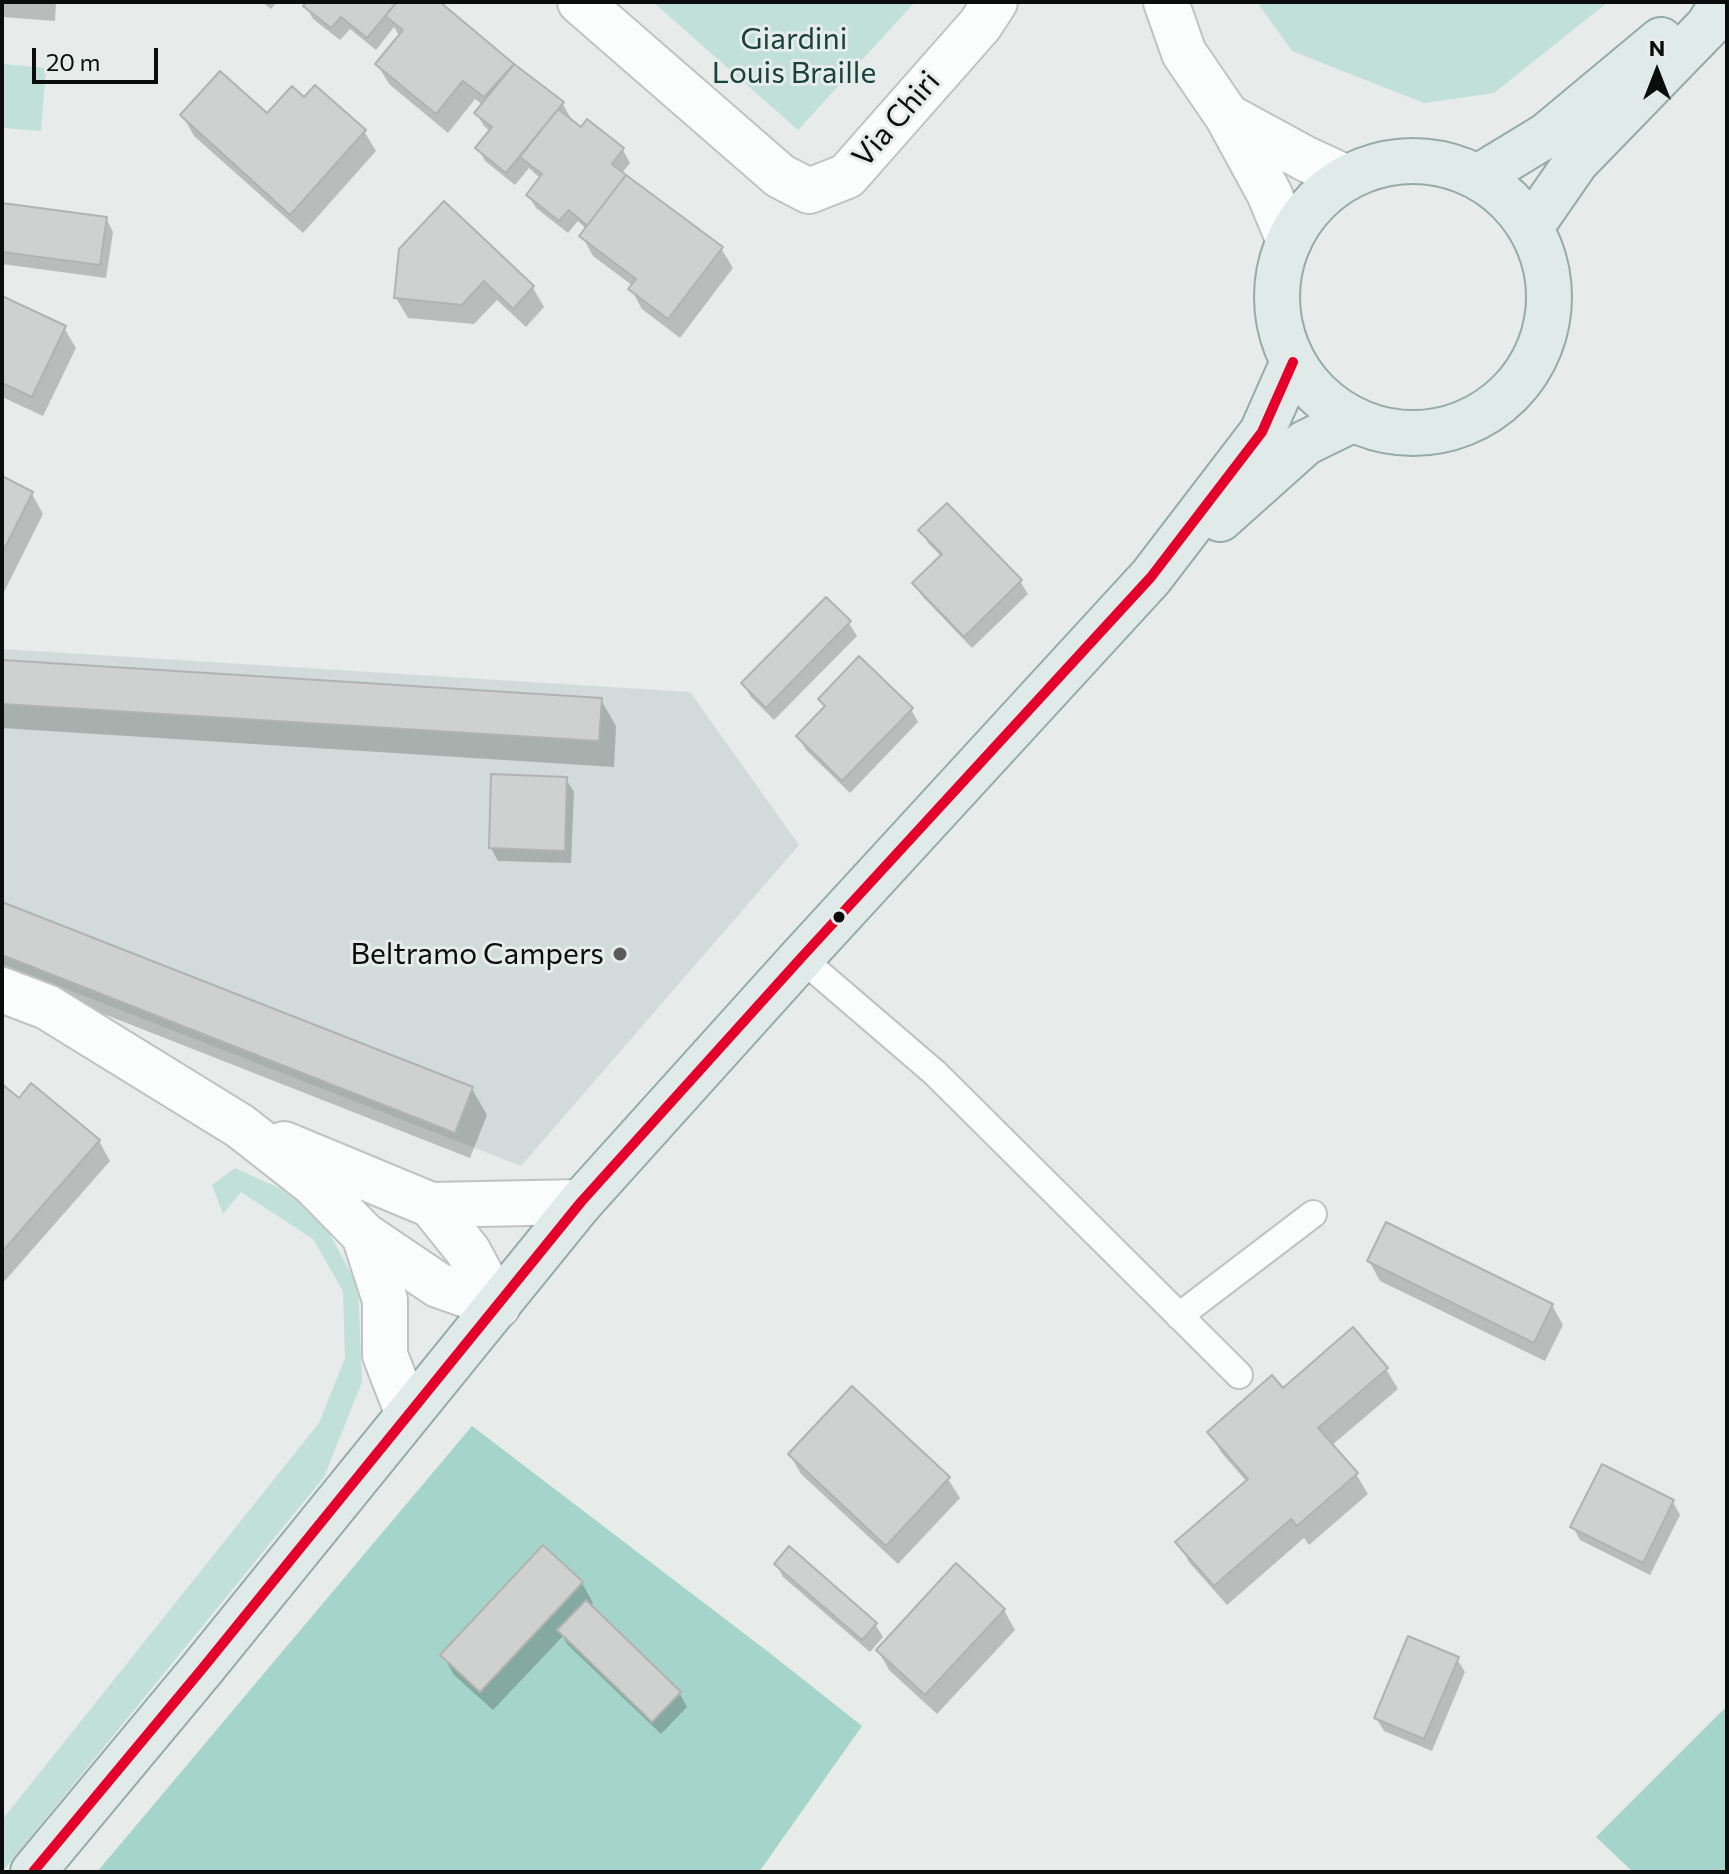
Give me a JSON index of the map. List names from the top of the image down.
{
  "streets": {
    "street": ["Via Chiri"]
  },
  "parks": ["Giardini Louis Braille"],
  "places": ["Beltramo Campers"],
  "scale_bar": "20 m",
  "north": "top"
}
